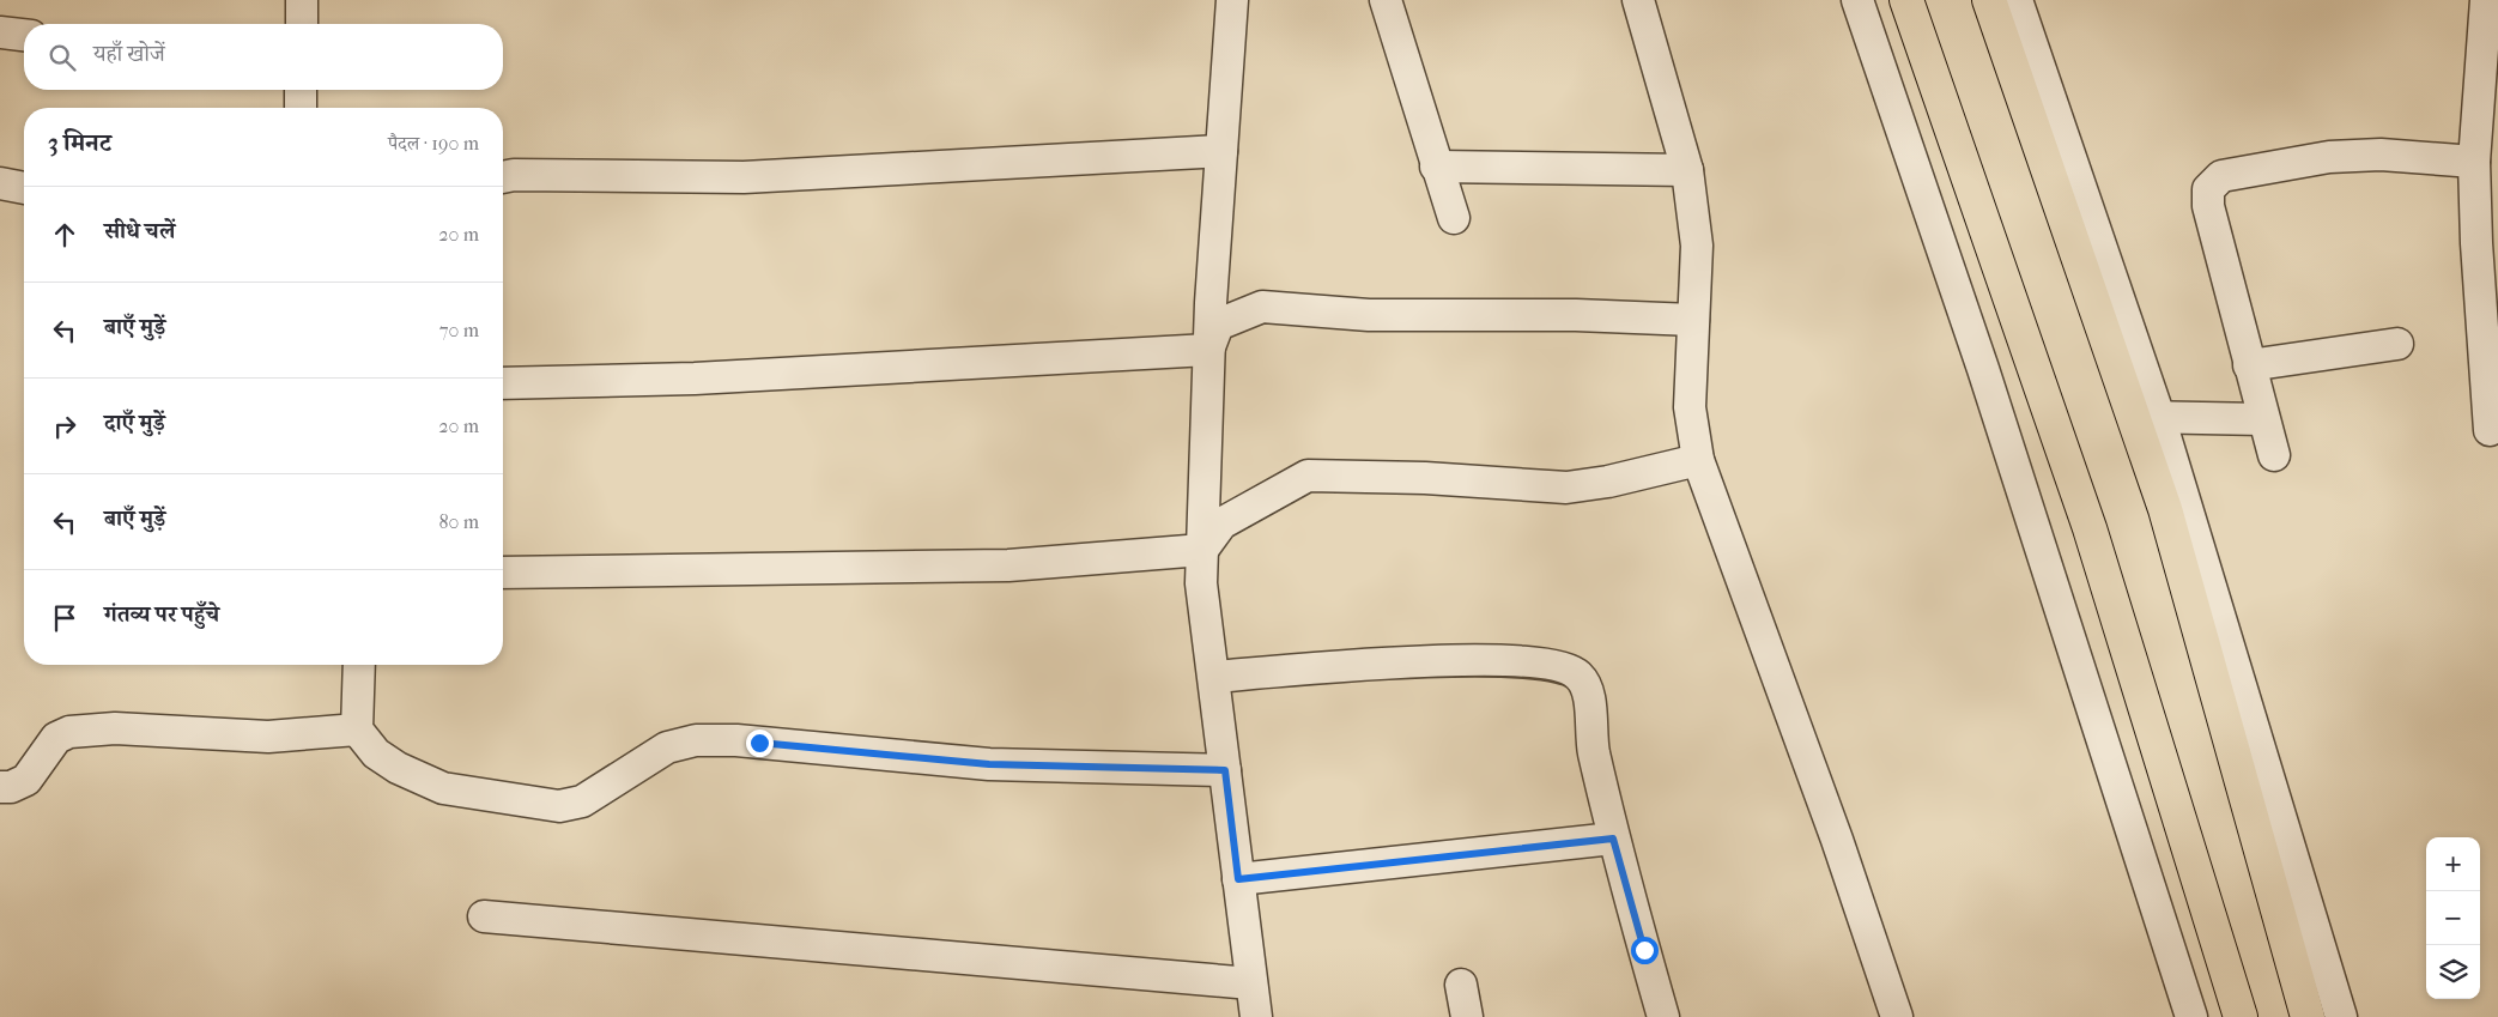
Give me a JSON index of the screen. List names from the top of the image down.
{
  "page": {
    "search": "यहाँ खोजें",
    "heading": ["3 मिनट", "पैदल · 190 m"],
    "list": [
      ["सीधे चलें", "20 m"],
      ["बाएँ मुड़ें", "70 m"],
      ["दाएँ मुड़ें", "20 m"],
      ["बाएँ मुड़ें", "80 m"],
      "गंतव्य पर पहुँचे"
    ],
    "map_buttons": ["+", "−"]
  }
}
